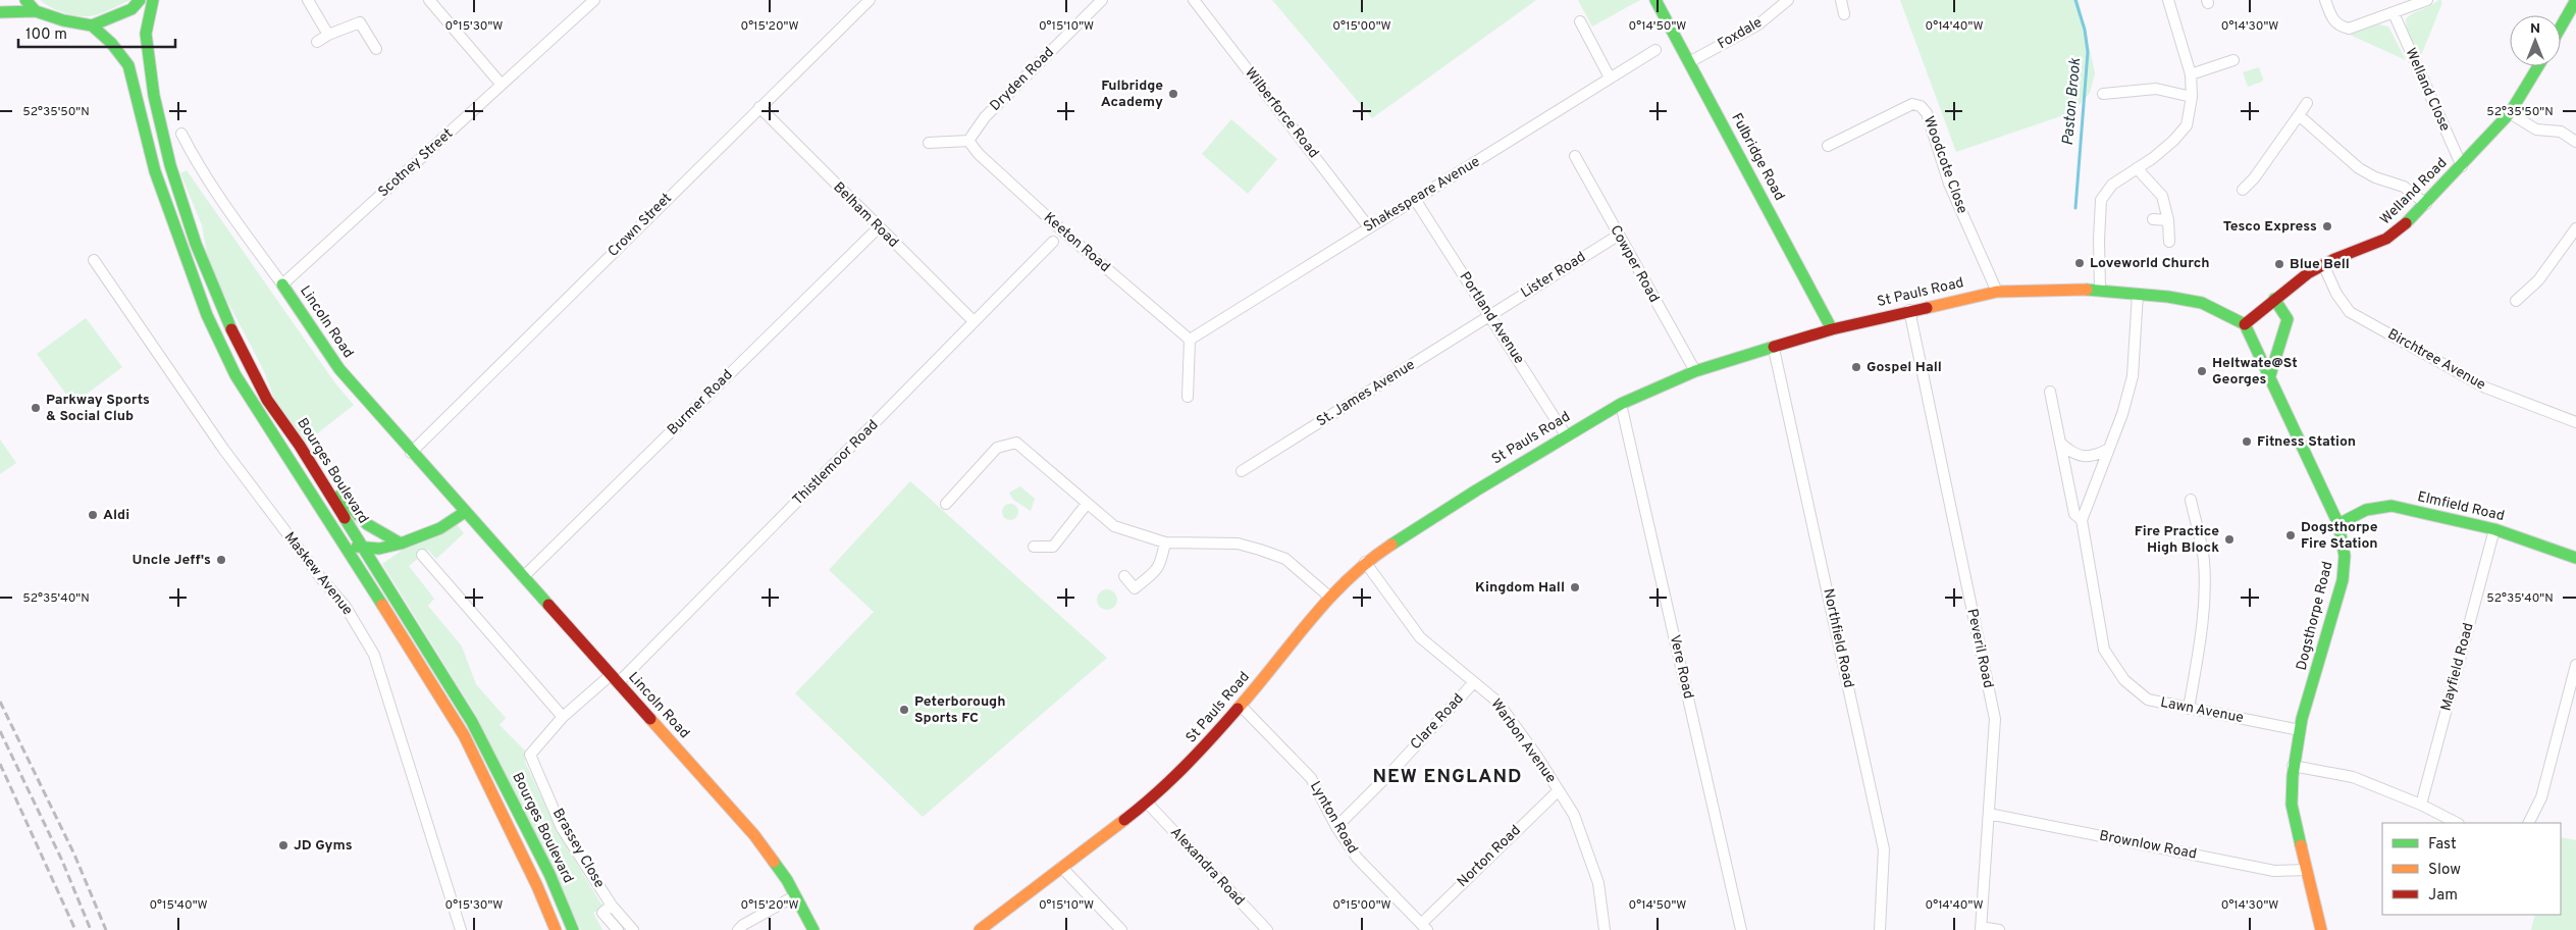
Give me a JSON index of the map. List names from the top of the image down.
{
  "streets": {
    "main road": [
      "Fulbridge Road",
      "Welland Road",
      "St Pauls Road",
      "Lincoln Road",
      "Bourges Boulevard",
      "Elmfield Road",
      "Dogsthorpe Road"
    ],
    "street": [
      "Foxdale",
      "Dryden Road",
      "Welland Close",
      "Wilberforce Road",
      "Scotney Street",
      "Woodcote Close",
      "Shakespeare Avenue",
      "Belham Road",
      "Crown Street",
      "Keeton Road",
      "Cowper Road",
      "Lister Road",
      "Portland Avenue",
      "Birchtree Avenue",
      "St. James Avenue",
      "Burmer Road",
      "Thistlemoor Road",
      "Maskew Avenue",
      "Northfield Road",
      "Peveril Road",
      "Vere Road",
      "Mayfield Road",
      "Lawn Avenue",
      "Clare Road",
      "Warbon Avenue",
      "Lynton Road",
      "Brownlow Road",
      "Brassey Close",
      "Norton Road",
      "Alexandra Road"
    ]
  },
  "crossings": [
    ["Foxdale", "Fulbridge Road"],
    ["Dryden Road", "Keeton Road"],
    ["Welland Close", "Welland Road"],
    ["Wilberforce Road", "Shakespeare Avenue"],
    ["Fulbridge Road", "St Pauls Road"],
    ["Scotney Street", "Lincoln Road"],
    ["Woodcote Close", "St Pauls Road"],
    ["Welland Road", "St Pauls Road"],
    ["Welland Road", "Birchtree Avenue"],
    ["Welland Road", "Dogsthorpe Road"],
    ["Shakespeare Avenue", "Keeton Road"],
    ["Shakespeare Avenue", "Portland Avenue"],
    ["Belham Road", "Crown Street"],
    ["Belham Road", "Burmer Road"],
    ["Belham Road", "Thistlemoor Road"],
    ["Crown Street", "Lincoln Road"],
    ["Cowper Road", "Lister Road"],
    ["Cowper Road", "St Pauls Road"],
    ["Lister Road", "Portland Avenue"],
    ["Lister Road", "St. James Avenue"],
    ["St Pauls Road", "Portland Avenue"],
    ["St Pauls Road", "Dogsthorpe Road"],
    ["St Pauls Road", "Northfield Road"],
    ["St Pauls Road", "Peveril Road"],
    ["St Pauls Road", "Vere Road"],
    ["St Pauls Road", "Lawn Avenue"],
    ["St Pauls Road", "Warbon Avenue"],
    ["St Pauls Road", "Lynton Road"],
    ["St Pauls Road", "Alexandra Road"],
    ["Portland Avenue", "St. James Avenue"],
    ["Lincoln Road", "Burmer Road"],
    ["Lincoln Road", "Thistlemoor Road"],
    ["Lincoln Road", "Brassey Close"],
    ["Thistlemoor Road", "Brassey Close"],
    ["Elmfield Road", "Dogsthorpe Road"],
    ["Elmfield Road", "Mayfield Road"],
    ["Dogsthorpe Road", "Lawn Avenue"],
    ["Dogsthorpe Road", "Brownlow Road"],
    ["Peveril Road", "Brownlow Road"],
    ["Clare Road", "Warbon Avenue"],
    ["Clare Road", "Lynton Road"],
    ["Warbon Avenue", "Norton Road"],
    ["Lynton Road", "Norton Road"]
  ],
  "districts": ["NEW ENGLAND"],
  "water": ["Paston Brook"],
  "places": [
    "Fulbridge Academy",
    "Tesco Express",
    "Loveworld Church",
    "Blue Bell",
    "Gospel Hall",
    "Heltwate@St Georges",
    "Parkway Sports & Social Club",
    "Fitness Station",
    "Aldi",
    "Dogsthorpe Fire Station",
    "Fire Practice High Block",
    "Uncle Jeff's",
    "Kingdom Hall",
    "Peterborough Sports FC",
    "JD Gyms"
  ],
  "legend": ["Fast", "Slow", "Jam"],
  "scale_bar": "100 m",
  "north": "top",
  "coordinates": [
    "0°15'30\"W",
    "0°15'20\"W",
    "0°15'10\"W",
    "0°15'00\"W",
    "0°14'50\"W",
    "0°14'40\"W",
    "0°14'30\"W",
    "52°35'50\"N",
    "52°35'40\"N",
    "0°15'40\"W"
  ]
}
